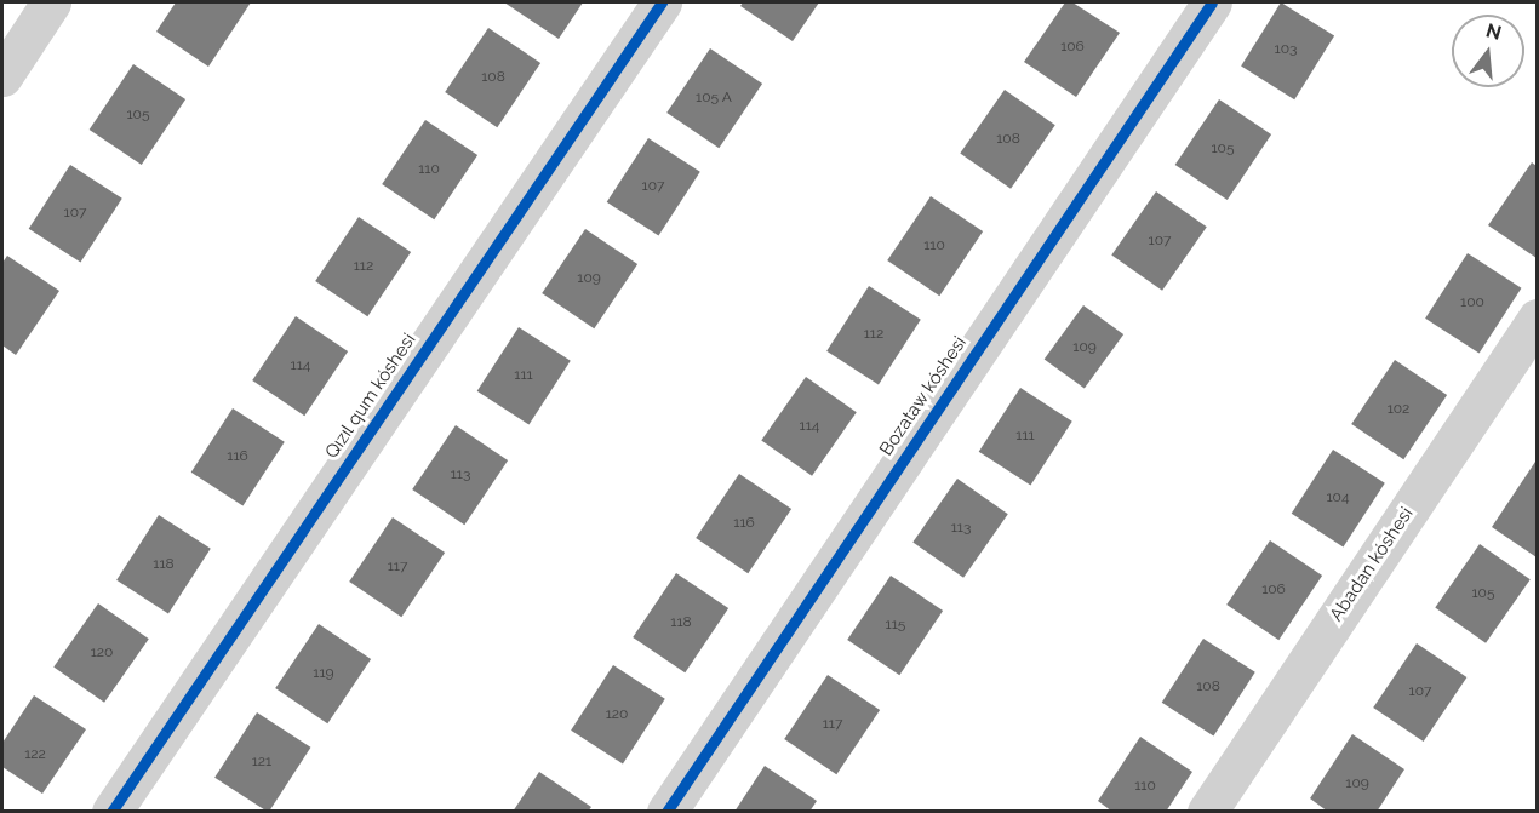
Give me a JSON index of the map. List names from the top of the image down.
{
  "streets": {
    "street": ["Qızıl qum kóshesi", "Bozataw kóshesi", "Abadan kóshesi"]
  },
  "house_numbers": [
    "106",
    "103",
    "108",
    "105 А",
    "105",
    "108",
    "105",
    "110",
    "107",
    "107",
    "107",
    "110",
    "112",
    "109",
    "100",
    "112",
    "109",
    "114",
    "111",
    "102",
    "114",
    "111",
    "116",
    "113",
    "104",
    "116",
    "113",
    "118",
    "117",
    "106",
    "105",
    "118",
    "115",
    "120",
    "119",
    "108",
    "107",
    "120",
    "117",
    "122",
    "121",
    "109",
    "110"
  ],
  "north": "top"
}
